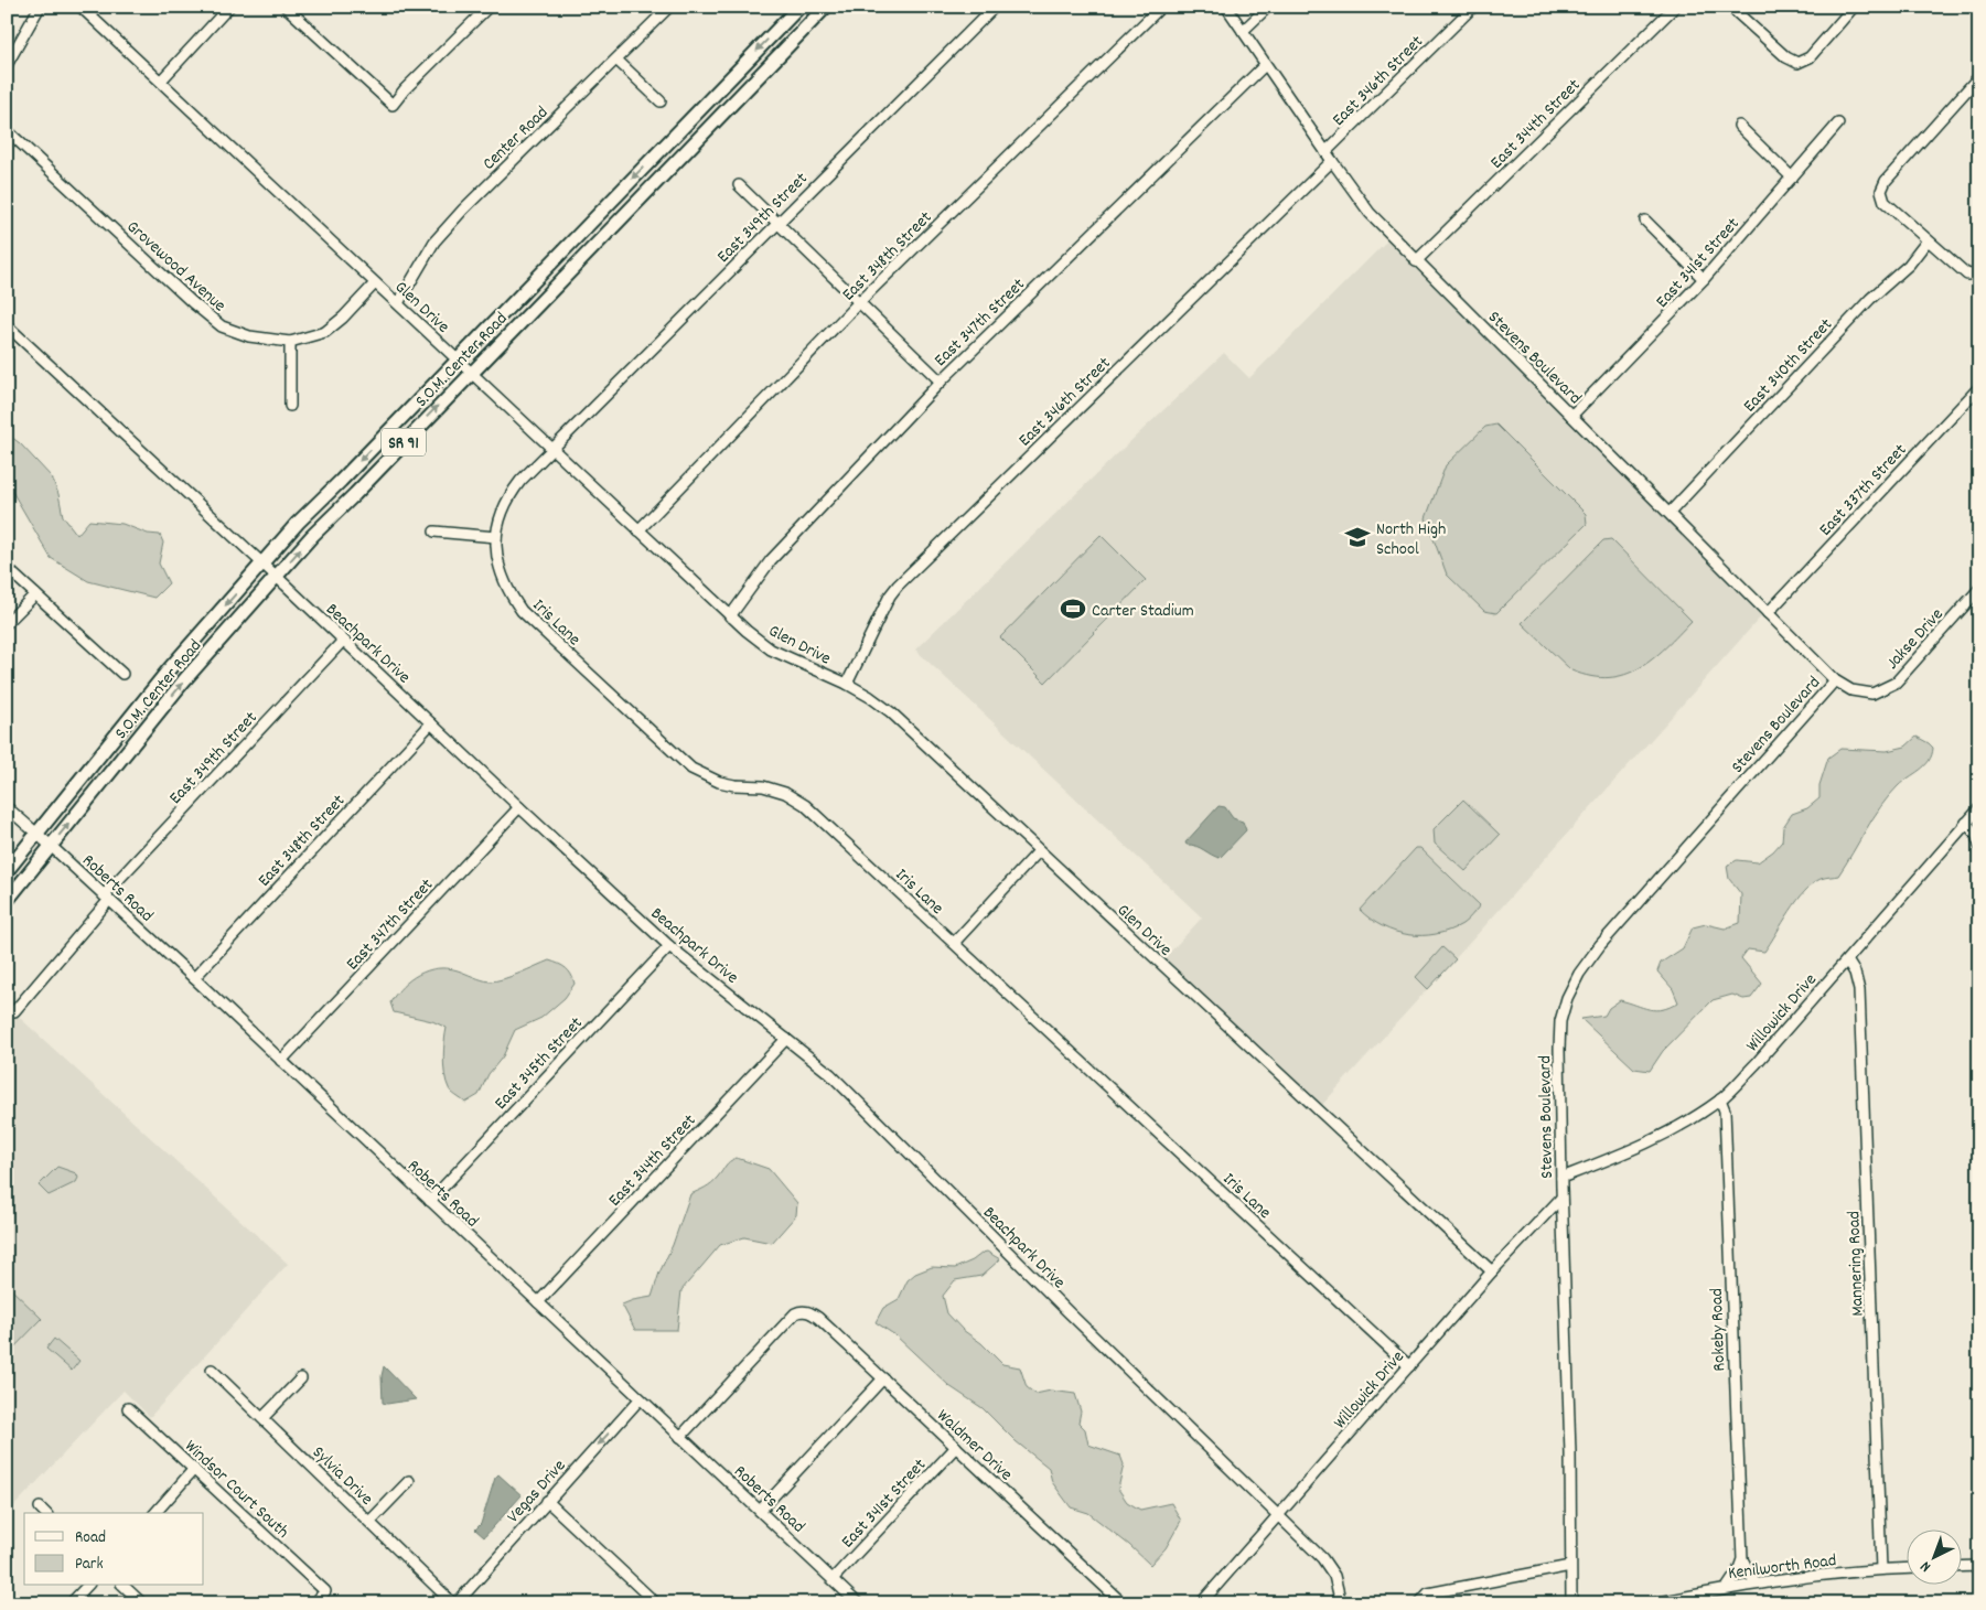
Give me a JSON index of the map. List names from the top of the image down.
{
  "streets": {
    "main road": ["S.O.M. Center Road", "SR 91"],
    "street": [
      "East 346th Street",
      "East 344th Street",
      "Center Road",
      "East 349th Street",
      "East 348th Street",
      "East 341st Street",
      "Grovewood Avenue",
      "Glen Drive",
      "East 347th Street",
      "Stevens Boulevard",
      "East 340th Street",
      "East 337th Street",
      "Iris Lane",
      "Jakse Drive",
      "Beachpark Drive",
      "Roberts Road",
      "Willowick Drive",
      "East 345th Street",
      "Mannering Road",
      "Rokeby Road",
      "Waldmer Drive",
      "Sylvia Drive",
      "Windsor Court South",
      "Vegas Drive",
      "Kenilworth Road"
    ]
  },
  "crossings": [
    ["East 346th Street", "Glen Drive"],
    ["East 346th Street", "Stevens Boulevard"],
    ["East 344th Street", "Stevens Boulevard"],
    ["East 344th Street", "Beachpark Drive"],
    ["East 344th Street", "Roberts Road"],
    ["Center Road", "Glen Drive"],
    ["East 349th Street", "Glen Drive"],
    ["East 349th Street", "Iris Lane"],
    ["East 349th Street", "Beachpark Drive"],
    ["East 349th Street", "Roberts Road"],
    ["East 348th Street", "Glen Drive"],
    ["East 348th Street", "Beachpark Drive"],
    ["East 348th Street", "Roberts Road"],
    ["East 341st Street", "Stevens Boulevard"],
    ["East 341st Street", "Roberts Road"],
    ["East 341st Street", "Waldmer Drive"],
    ["Grovewood Avenue", "Glen Drive"],
    ["Glen Drive", "East 347th Street"],
    ["Glen Drive", "S.O.M. Center Road"],
    ["Glen Drive", "Iris Lane"],
    ["Glen Drive", "Willowick Drive"],
    ["East 347th Street", "Stevens Boulevard"],
    ["East 347th Street", "Beachpark Drive"],
    ["East 347th Street", "Roberts Road"],
    ["Stevens Boulevard", "East 340th Street"],
    ["Stevens Boulevard", "East 337th Street"],
    ["Stevens Boulevard", "Jakse Drive"],
    ["Stevens Boulevard", "Willowick Drive"],
    ["S.O.M. Center Road", "Beachpark Drive"],
    ["S.O.M. Center Road", "Roberts Road"],
    ["Iris Lane", "Willowick Drive"],
    ["Beachpark Drive", "Willowick Drive"],
    ["Beachpark Drive", "East 345th Street"],
    ["Roberts Road", "East 345th Street"],
    ["Roberts Road", "Waldmer Drive"],
    ["Roberts Road", "Vegas Drive"],
    ["Willowick Drive", "Mannering Road"],
    ["Willowick Drive", "Rokeby Road"],
    ["Mannering Road", "Kenilworth Road"],
    ["Rokeby Road", "Kenilworth Road"],
    ["Sylvia Drive", "Vegas Drive"]
  ],
  "one_way": ["Vegas Drive"],
  "places": {
    "school or university": ["North High School"],
    "sports": ["Carter Stadium"]
  },
  "legend": ["Road", "Park"],
  "north": "bottom left"
}
